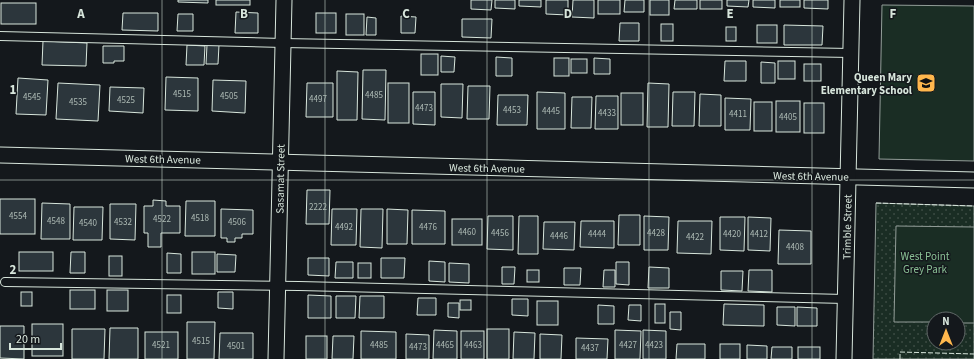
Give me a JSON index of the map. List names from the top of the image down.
{
  "streets": {
    "street": ["West 6th Avenue", "Sasamat Street", "Trimble Street"]
  },
  "crossings": [
    ["West 6th Avenue", "Sasamat Street"],
    ["West 6th Avenue", "Trimble Street"]
  ],
  "parks": ["West Point Grey Park"],
  "places": {
    "school or university": ["Queen Mary Elementary School"]
  },
  "house_numbers": [
    "4515",
    "4485",
    "4505",
    "4545",
    "4497",
    "4525",
    "4535",
    "4473",
    "4453",
    "4445",
    "4433",
    "4411",
    "4405",
    "2222",
    "4554",
    "4518",
    "4522",
    "4548",
    "4532",
    "4506",
    "4540",
    "4492",
    "4476",
    "4460",
    "4456",
    "4428",
    "4444",
    "4420",
    "4412",
    "4446",
    "4422",
    "4408",
    "4515",
    "4521",
    "4485",
    "4465",
    "4463",
    "4427",
    "4423",
    "4501",
    "4473",
    "4437"
  ],
  "scale_bar": "20 m",
  "north": "top",
  "grid": {
    "columns": [
      "A",
      "B",
      "C",
      "D",
      "E",
      "F"
    ],
    "rows": ["1", "2"]
  }
}
